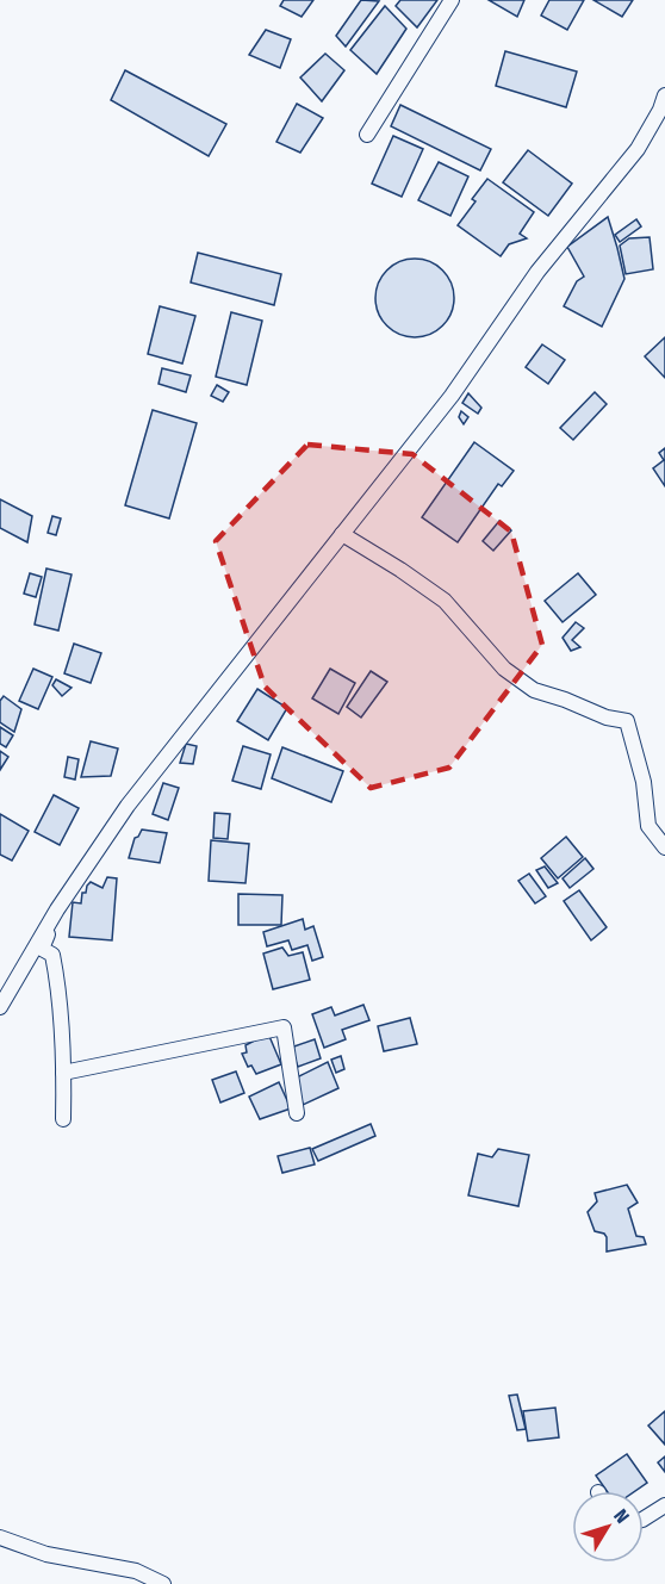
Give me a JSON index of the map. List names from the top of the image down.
{
  "north": "top right"
}
